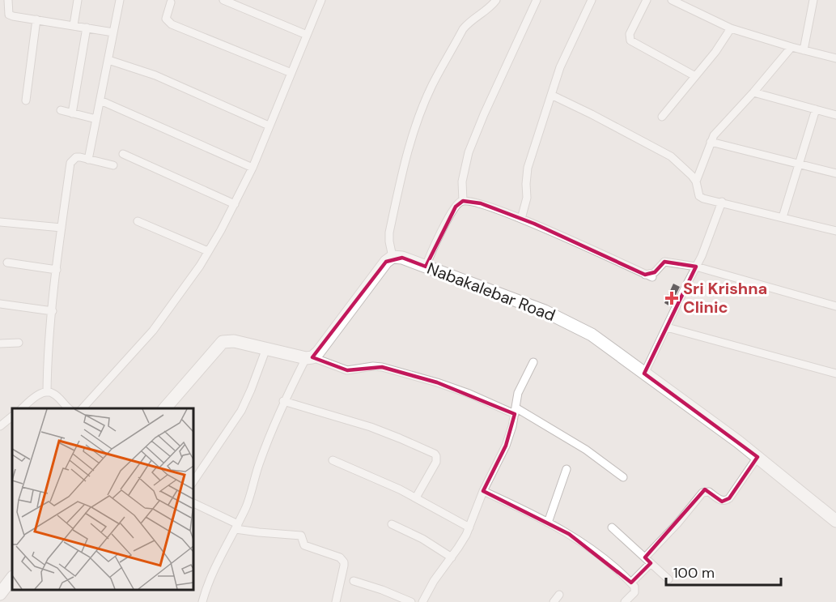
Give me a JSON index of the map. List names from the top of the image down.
{
  "streets": {
    "main road": ["Nabakalebar Road"]
  },
  "places": {
    "health": ["Sri Krishna Clinic"]
  },
  "scale_bar": "100 m"
}
